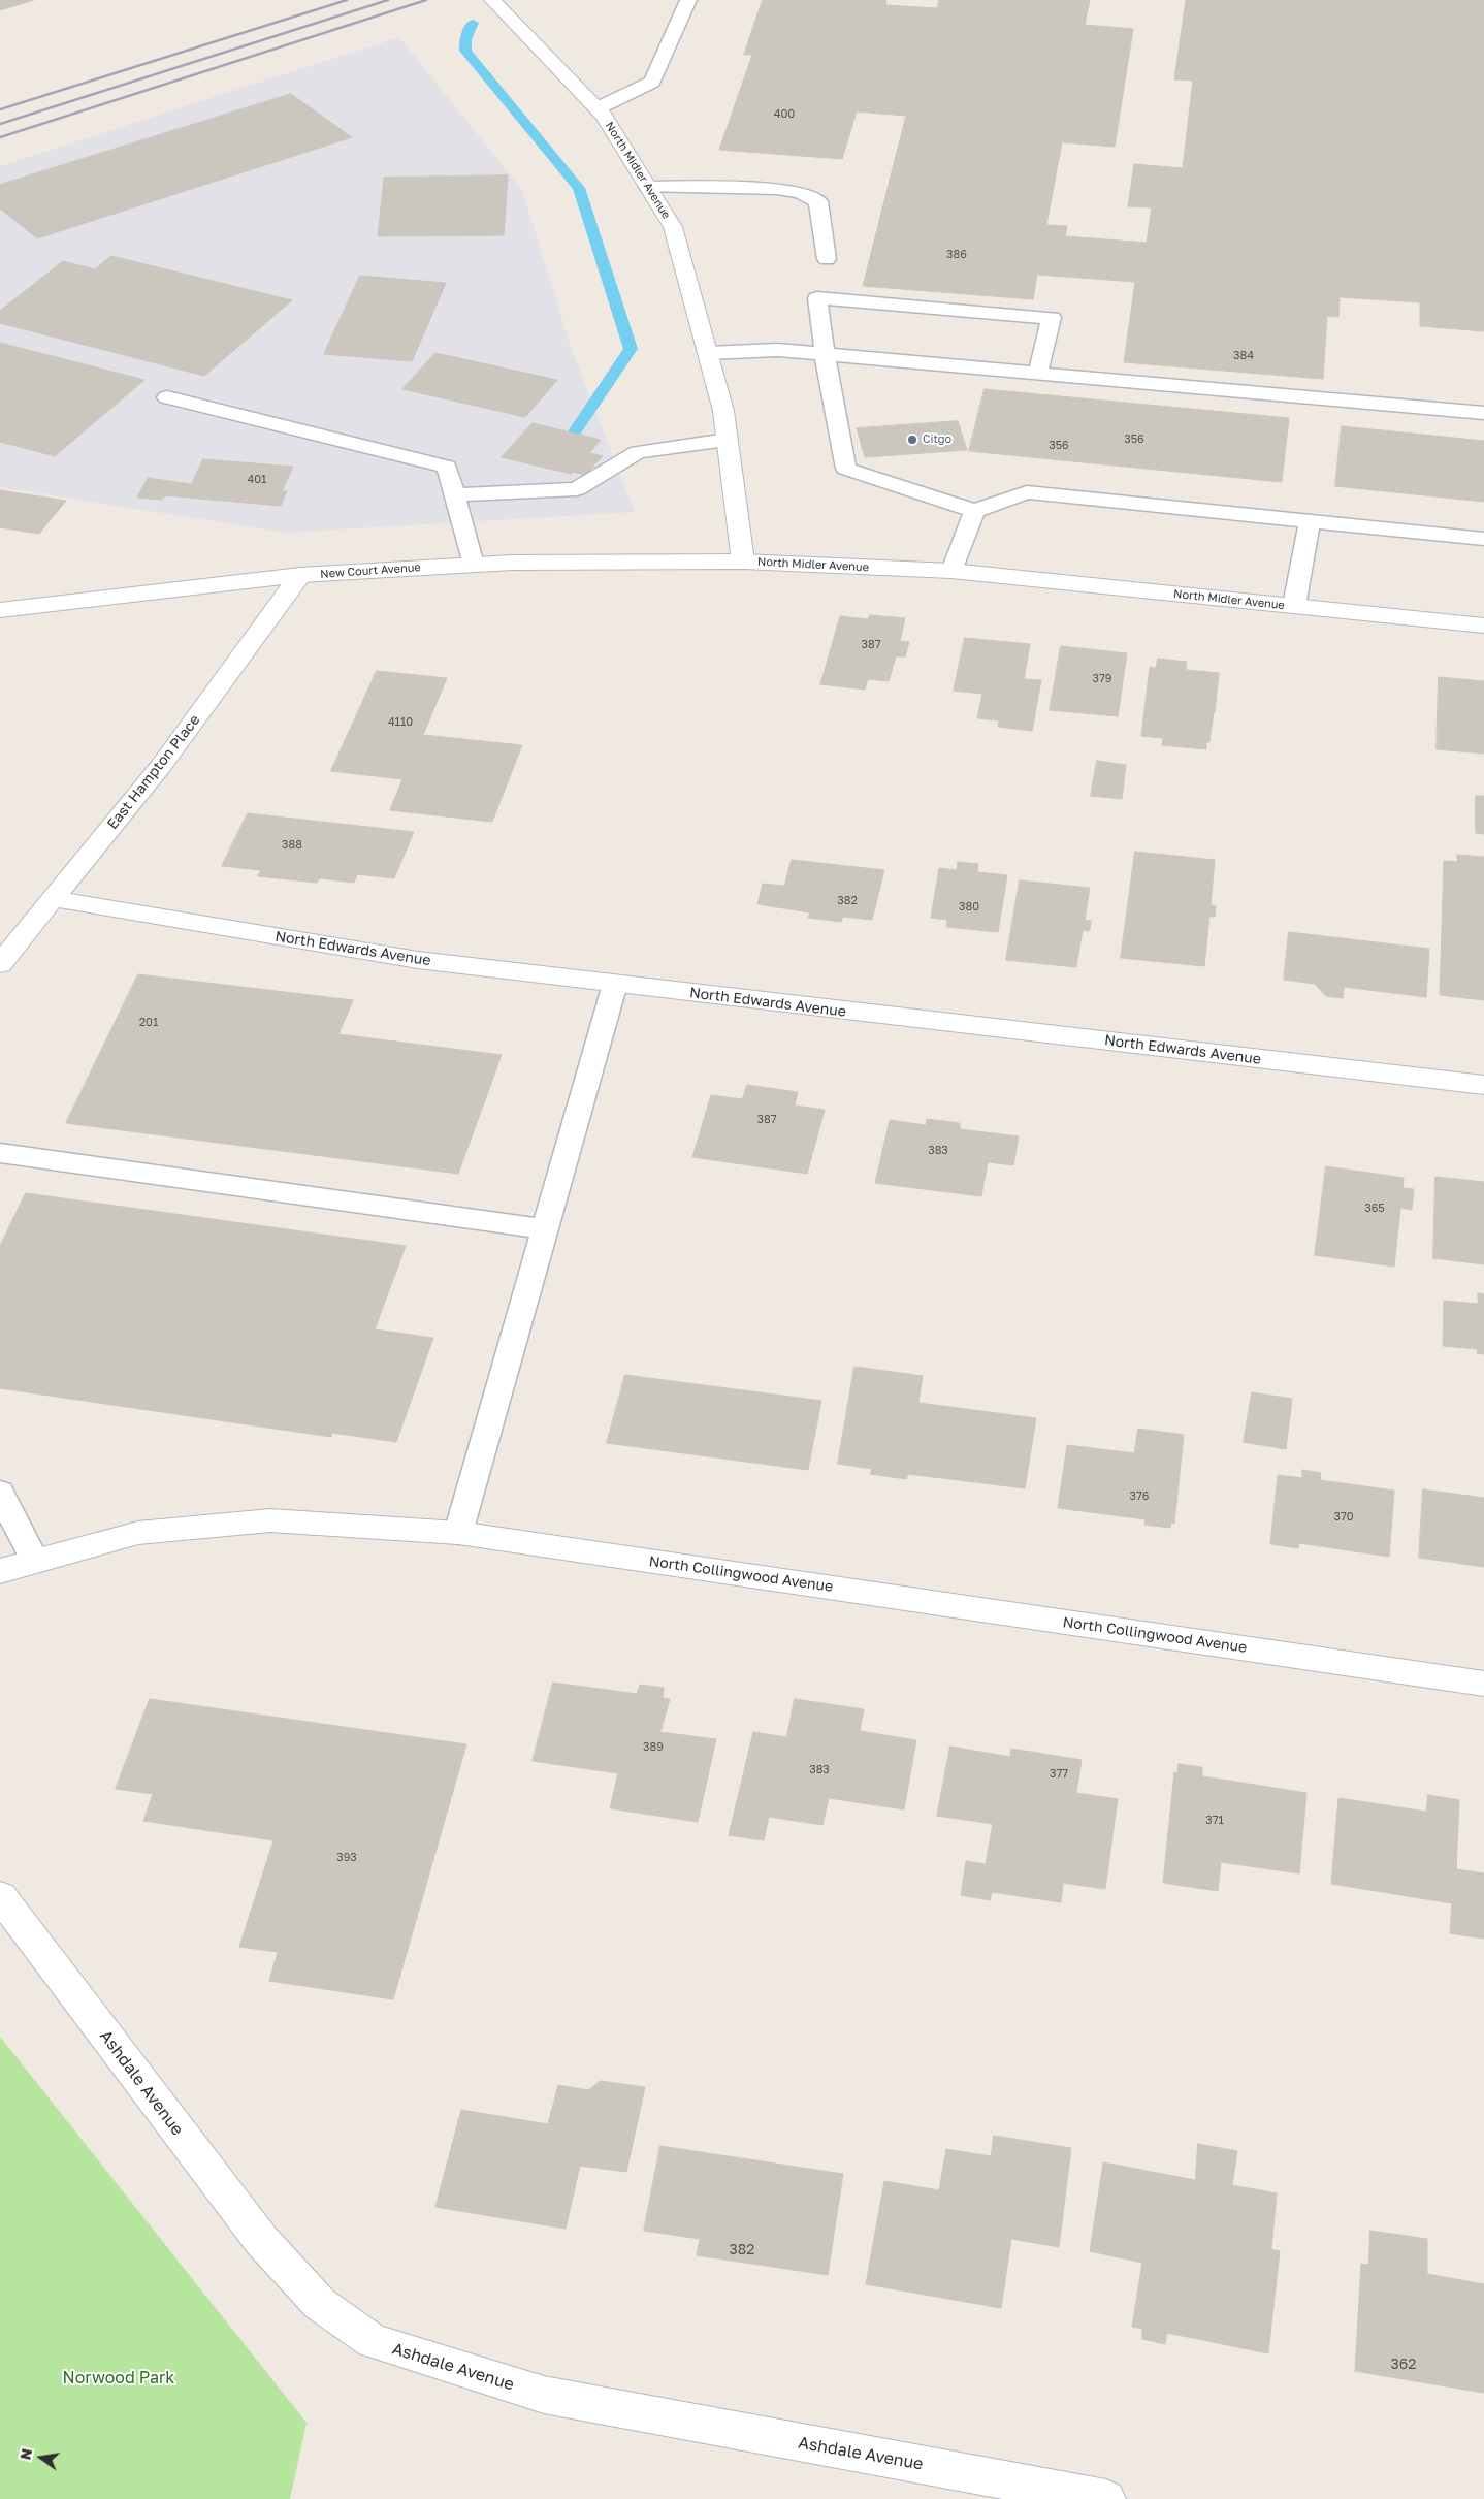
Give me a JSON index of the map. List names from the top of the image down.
{
  "streets": {
    "street": [
      "North Midler Avenue",
      "New Court Avenue",
      "East Hampton Place",
      "North Edwards Avenue",
      "North Collingwood Avenue",
      "Ashdale Avenue"
    ]
  },
  "crossings": [
    ["North Midler Avenue", "New Court Avenue"],
    ["New Court Avenue", "East Hampton Place"],
    ["East Hampton Place", "North Edwards Avenue"]
  ],
  "parks": ["Norwood Park"],
  "places": ["Citgo"],
  "house_numbers": [
    "400",
    "386",
    "384",
    "356",
    "356",
    "401",
    "387",
    "379",
    "4110",
    "388",
    "382",
    "380",
    "201",
    "387",
    "383",
    "365",
    "376",
    "370",
    "389",
    "383",
    "377",
    "371",
    "393",
    "382",
    "362"
  ],
  "north": "left"
}
